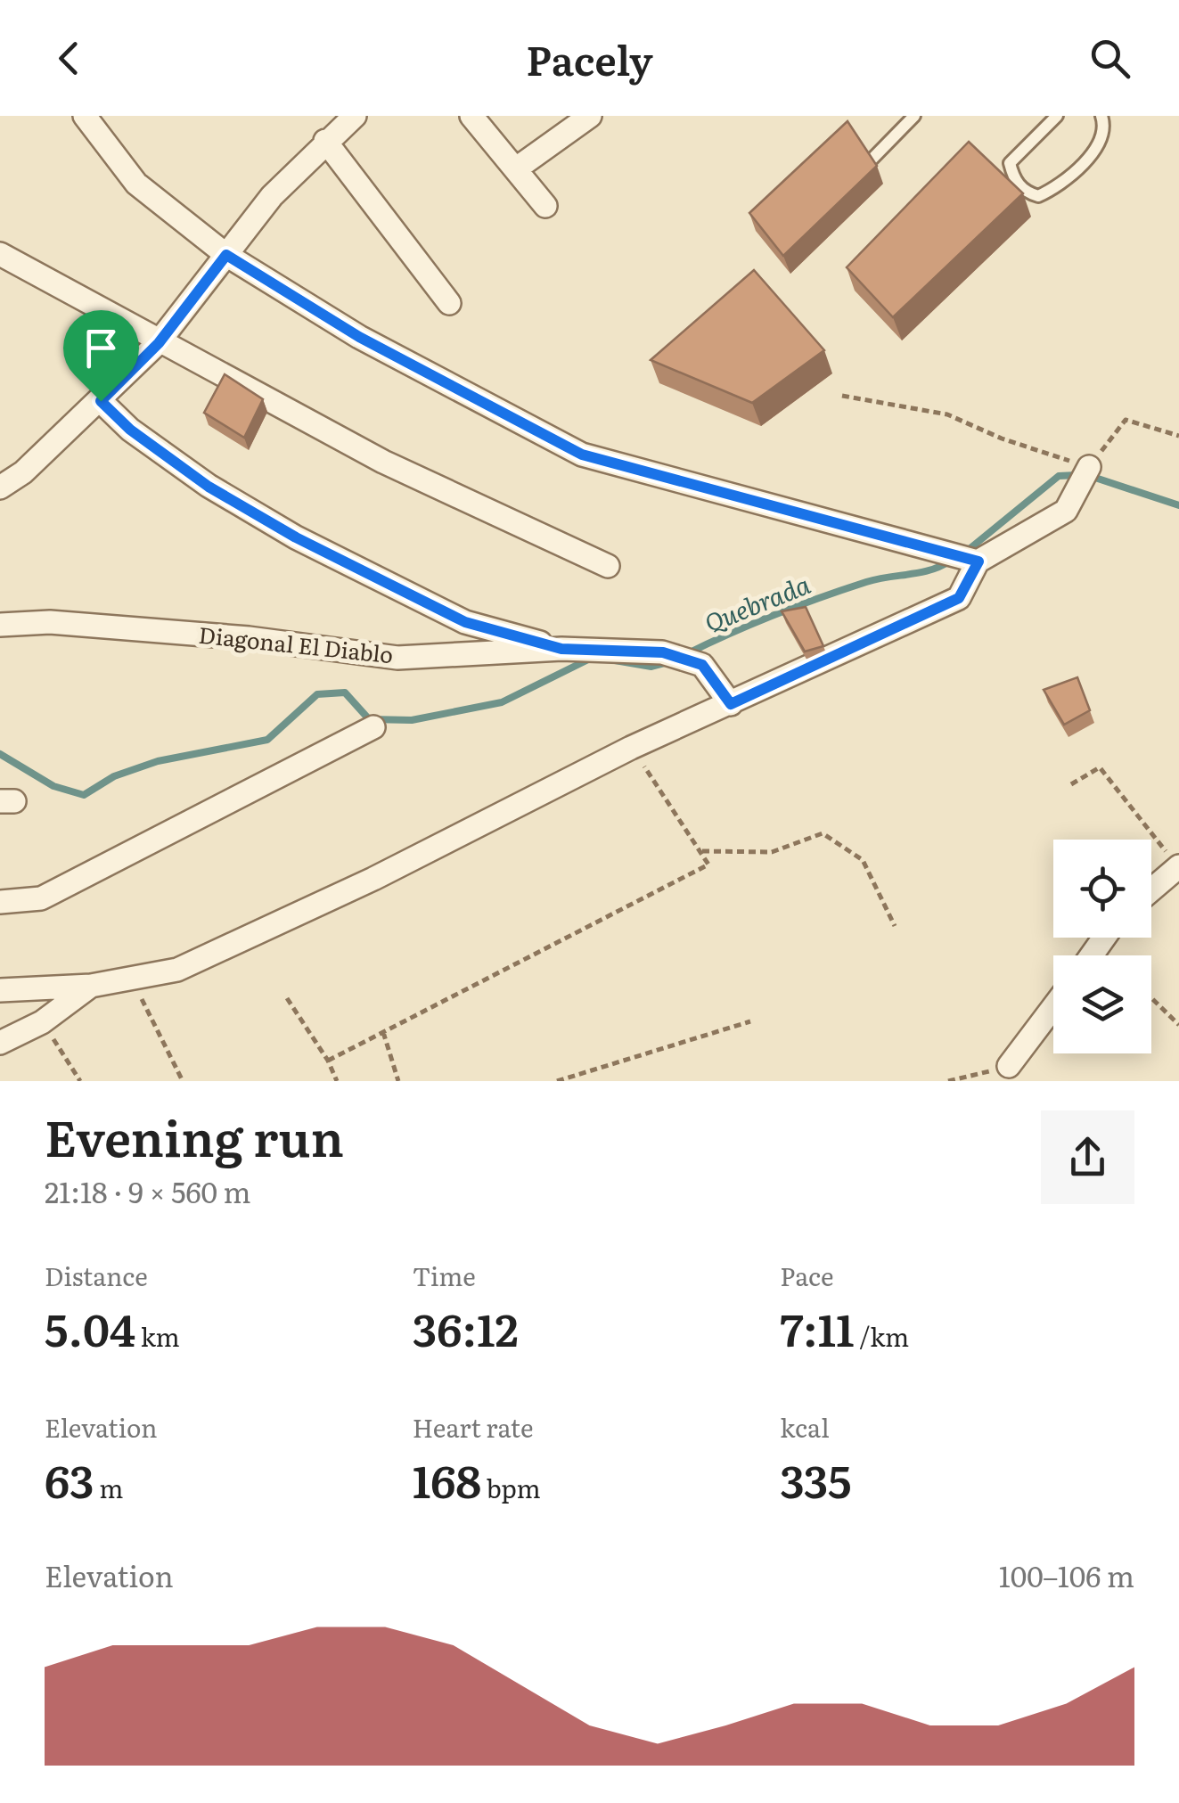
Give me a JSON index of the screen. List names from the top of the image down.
{
  "streets": {
    "street": ["Diagonal El Diablo"]
  },
  "water": ["Quebrada"],
  "page": {
    "header": "Pacely",
    "heading": ["Evening run", "21:18 · 9 × 560 m"],
    "stats": [
      ["Distance", "5.04 km"],
      ["Time", "36:12"],
      ["Pace", "7:11 /km"],
      ["Elevation", "63 m"],
      ["Heart rate", "168 bpm"],
      ["kcal", "335"]
    ],
    "chart": ["Elevation", "100–106 m"]
  }
}
